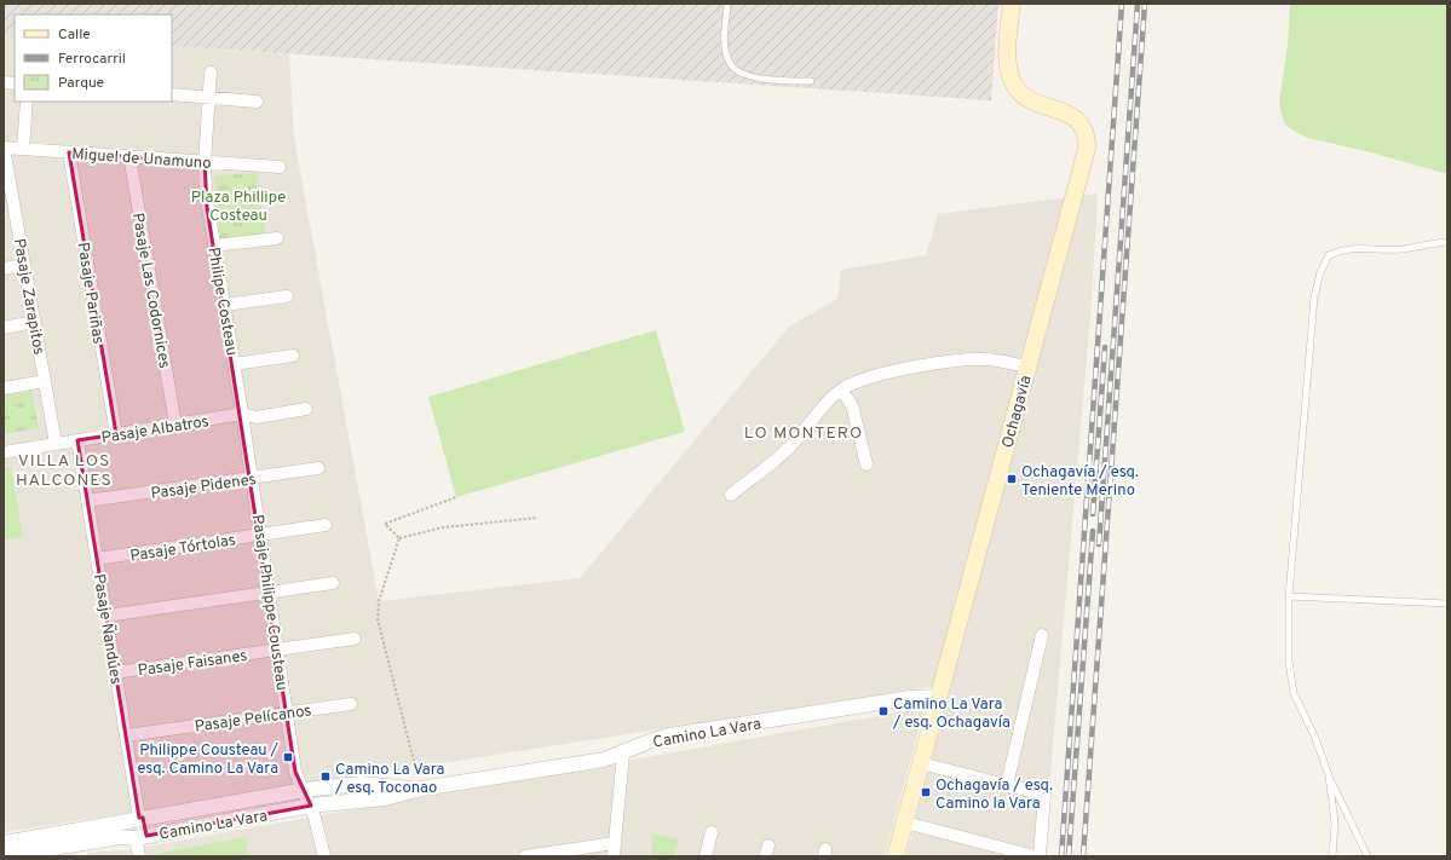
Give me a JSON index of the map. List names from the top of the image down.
{
  "streets": {
    "main road": ["Ochagavía"],
    "street": [
      "Miguel de Unamuno",
      "Pasaje Las Codornices",
      "Pasaje Pariñas",
      "Pasaje Zarapitos",
      "Philipe Costeau",
      "Pasaje Albatros",
      "Pasaje Pidenes",
      "Pasaje Tórtolas",
      "Pasaje Philippe Cousteau",
      "Pasaje Ñandúes",
      "Pasaje Faisanes",
      "Pasaje Pelícanos",
      "Camino La Vara"
    ]
  },
  "crossings": [
    ["Miguel de Unamuno", "Pasaje Las Codornices"],
    ["Miguel de Unamuno", "Pasaje Pariñas"],
    ["Miguel de Unamuno", "Pasaje Zarapitos"],
    ["Miguel de Unamuno", "Philipe Costeau"],
    ["Pasaje Las Codornices", "Pasaje Albatros"],
    ["Pasaje Pariñas", "Pasaje Albatros"],
    ["Pasaje Zarapitos", "Pasaje Albatros"],
    ["Philipe Costeau", "Pasaje Albatros"],
    ["Philipe Costeau", "Pasaje Philippe Cousteau"],
    ["Ochagavía", "Camino La Vara"],
    ["Pasaje Albatros", "Pasaje Philippe Cousteau"],
    ["Pasaje Albatros", "Pasaje Ñandúes"],
    ["Pasaje Pidenes", "Pasaje Philippe Cousteau"],
    ["Pasaje Pidenes", "Pasaje Ñandúes"],
    ["Pasaje Tórtolas", "Pasaje Philippe Cousteau"],
    ["Pasaje Tórtolas", "Pasaje Ñandúes"],
    ["Pasaje Philippe Cousteau", "Pasaje Faisanes"],
    ["Pasaje Philippe Cousteau", "Pasaje Pelícanos"],
    ["Pasaje Philippe Cousteau", "Camino La Vara"],
    ["Pasaje Ñandúes", "Pasaje Faisanes"],
    ["Pasaje Ñandúes", "Pasaje Pelícanos"],
    ["Pasaje Ñandúes", "Camino La Vara"]
  ],
  "districts": ["LO MONTERO", "VILLA LOS HALCONES"],
  "parks": ["Plaza Phillipe Costeau"],
  "places": {
    "transit": [
      "Ochagavía / esq. Teniente Merino",
      "Camino La Vara / esq. Ochagavía",
      "Philippe Cousteau / esq. Camino La Vara",
      "Camino La Vara / esq. Toconao",
      "Ochagavía / esq. Camino la Vara"
    ]
  },
  "legend": ["Calle", "Ferrocarril", "Parque"]
}
